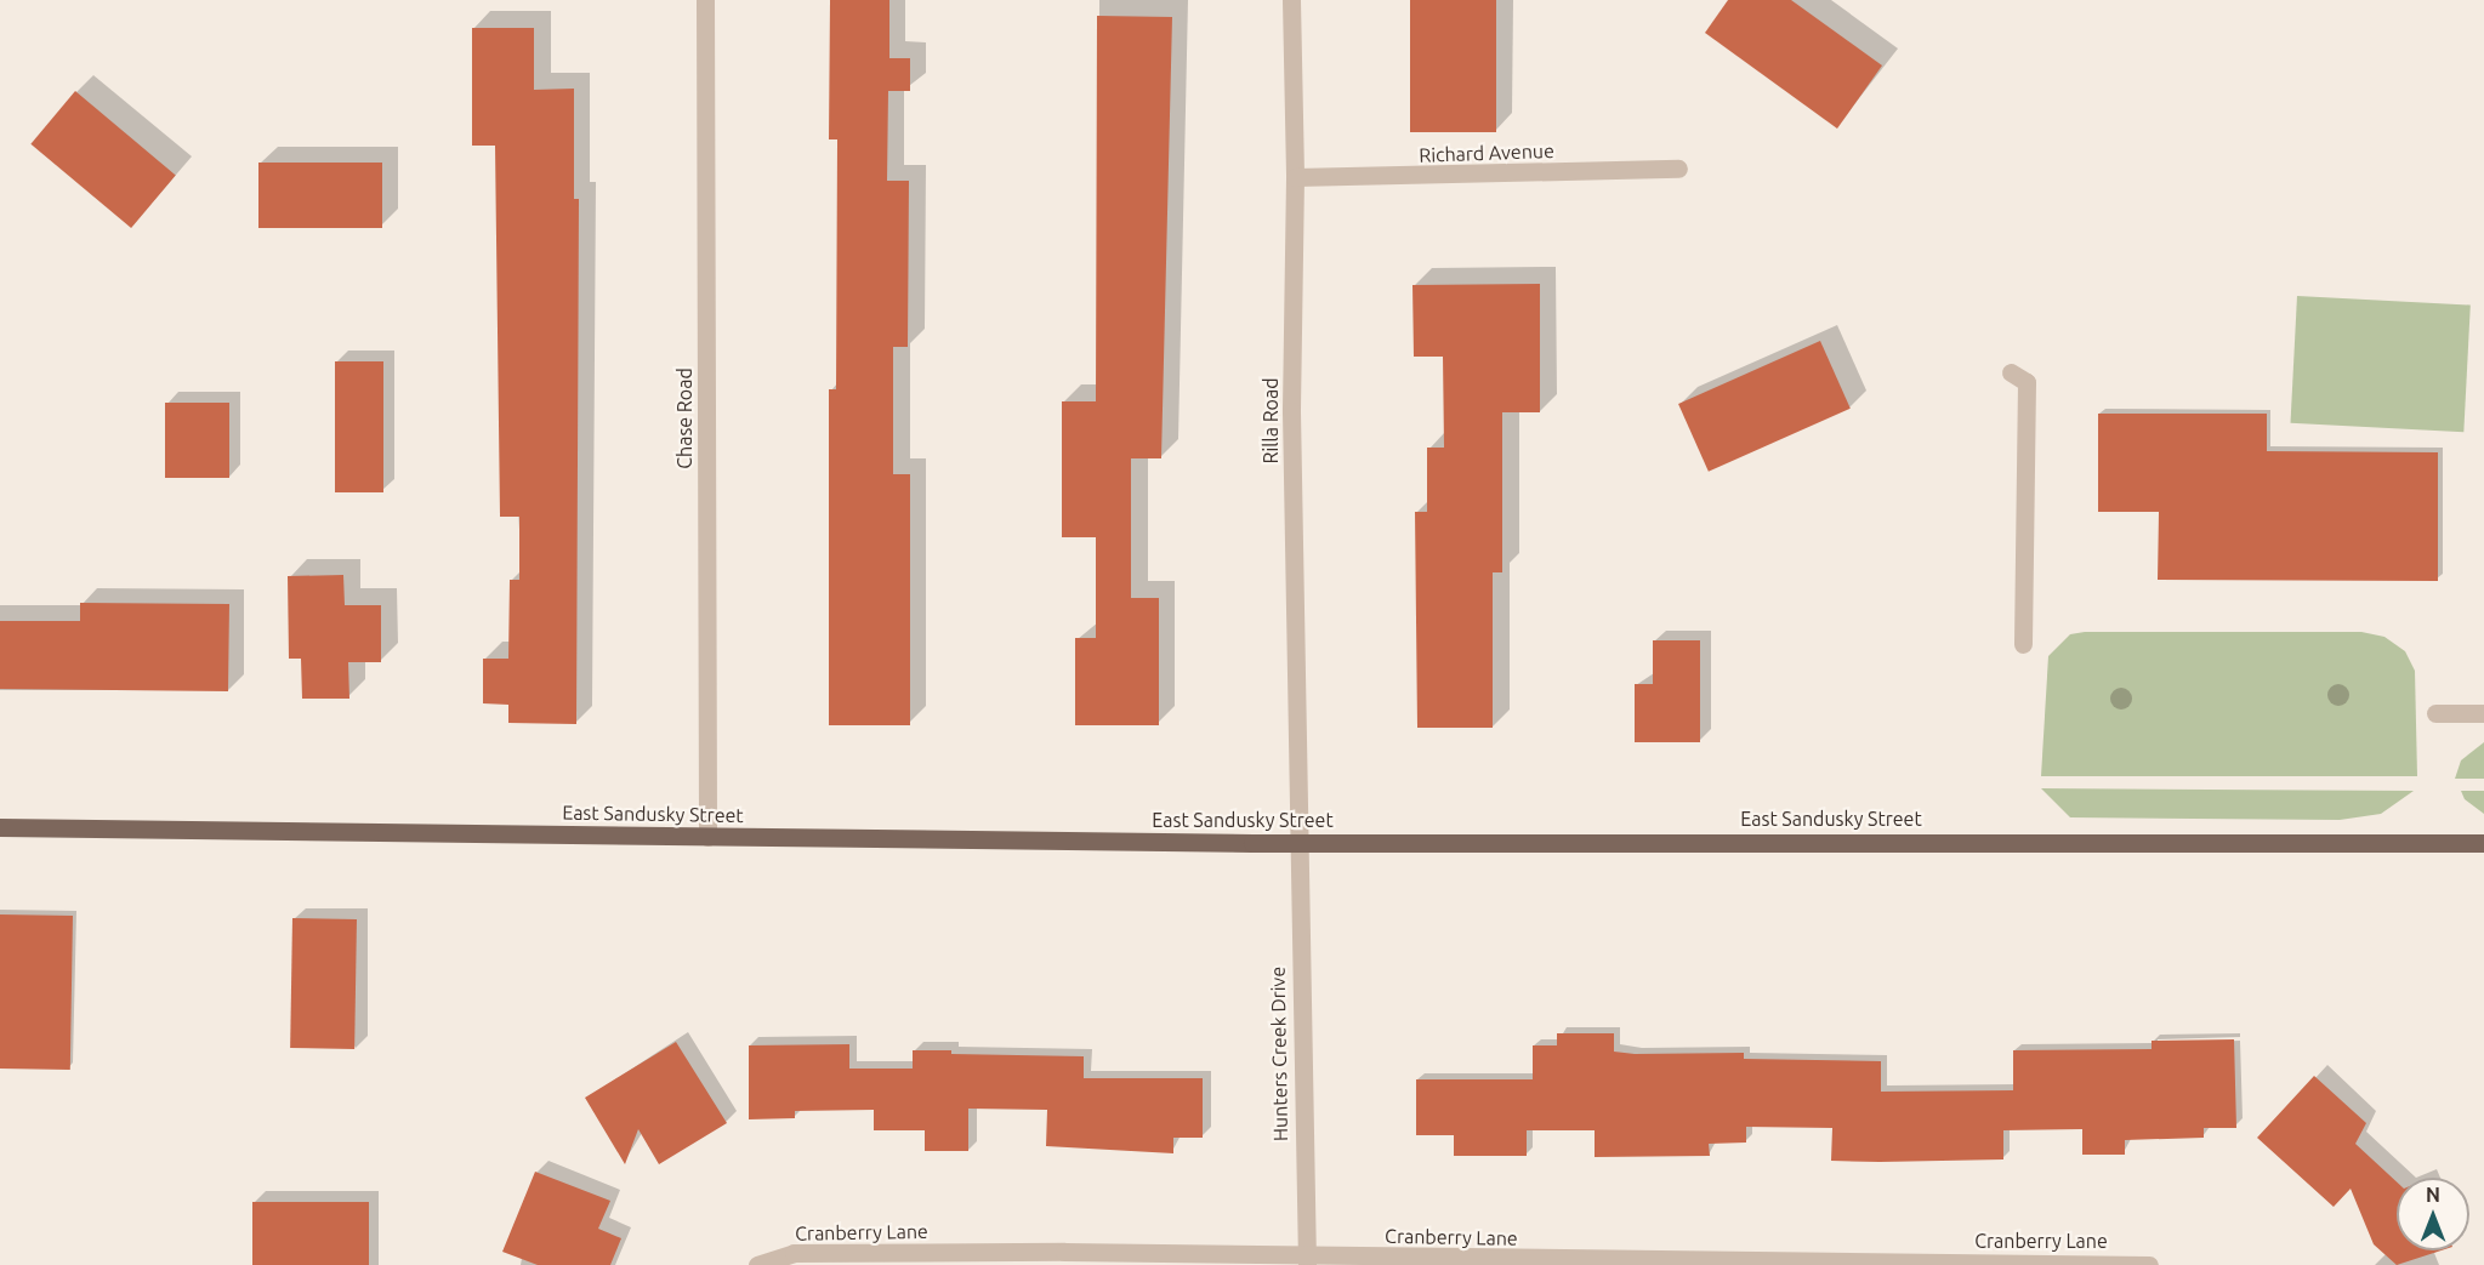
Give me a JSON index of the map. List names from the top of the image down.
{
  "streets": {
    "main road": ["East Sandusky Street"],
    "street": [
      "Richard Avenue",
      "Chase Road",
      "Rilla Road",
      "Hunters Creek Drive",
      "Cranberry Lane"
    ]
  },
  "crossings": [
    ["Richard Avenue", "Rilla Road"],
    ["Chase Road", "East Sandusky Street"],
    ["Rilla Road", "East Sandusky Street"],
    ["Rilla Road", "Hunters Creek Drive"],
    ["East Sandusky Street", "Hunters Creek Drive"],
    ["Hunters Creek Drive", "Cranberry Lane"]
  ],
  "north": "top"
}
